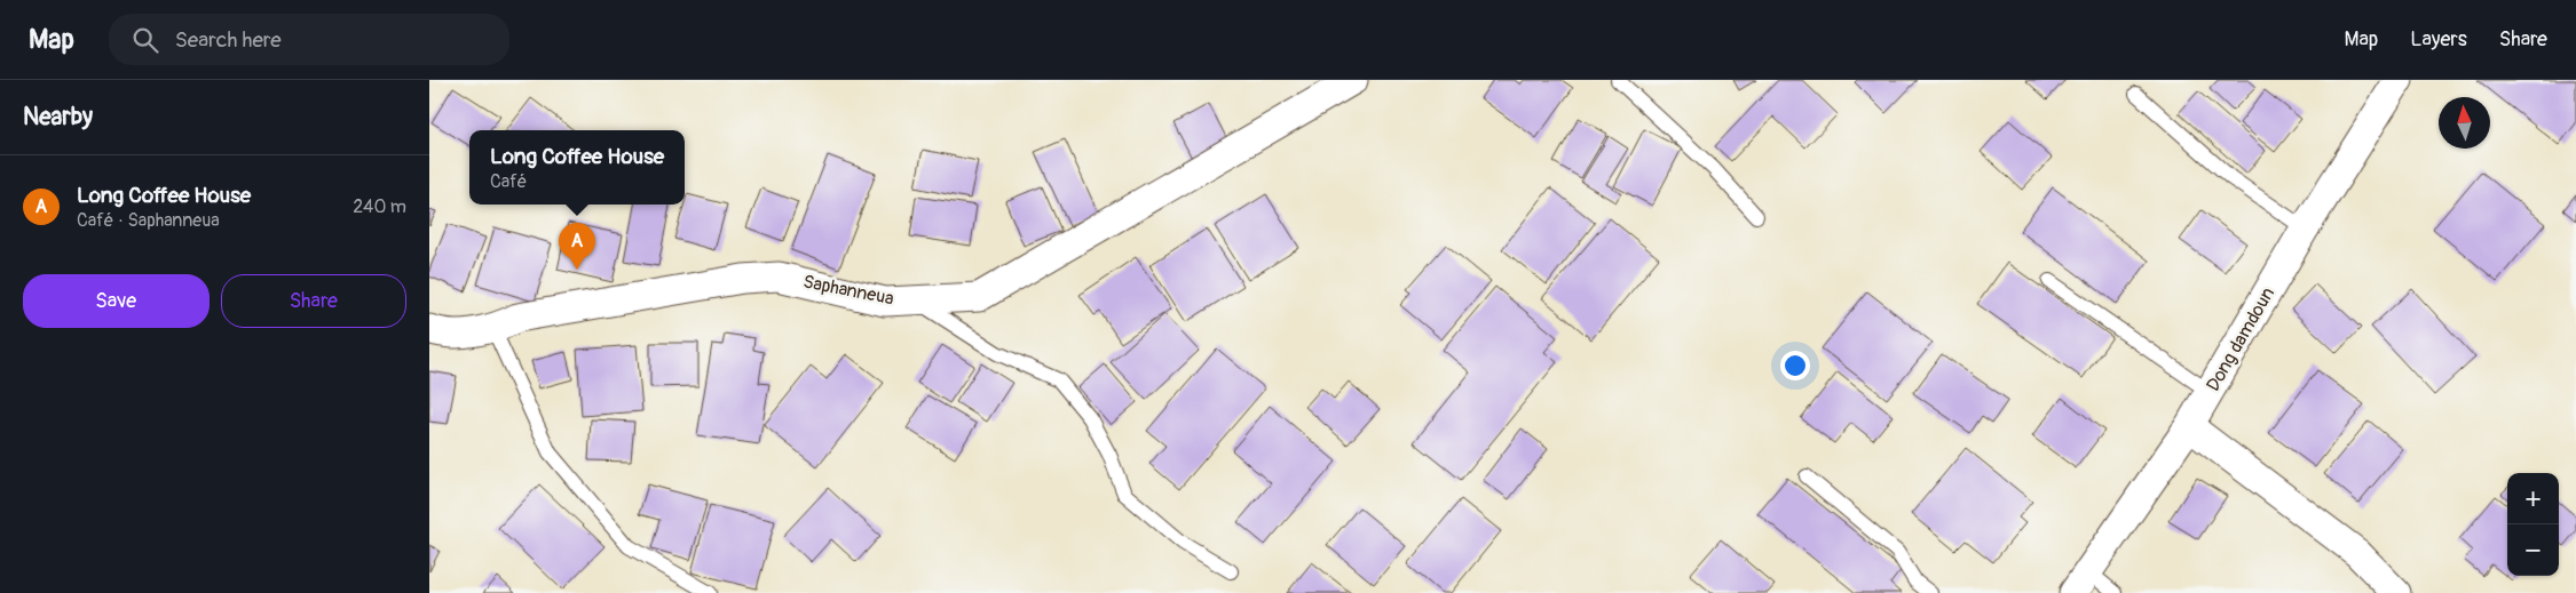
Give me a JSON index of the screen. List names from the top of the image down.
{
  "streets": {
    "street": ["Saphanneua", "Dong damdoun"]
  },
  "north": "top",
  "page": {
    "header": "Map",
    "search": "Search here",
    "nav": ["Map", "Layers", "Share"],
    "heading": "Nearby",
    "popup": ["Long Coffee House", "Café"],
    "list": [
      {
        "mark": "A",
        "name": "Long Coffee House",
        "note": "Café · Saphanneua",
        "value": "240 m"
      }
    ],
    "pins": "A",
    "buttons": ["Save", "Share"],
    "map_buttons": ["+", "−"]
  }
}
